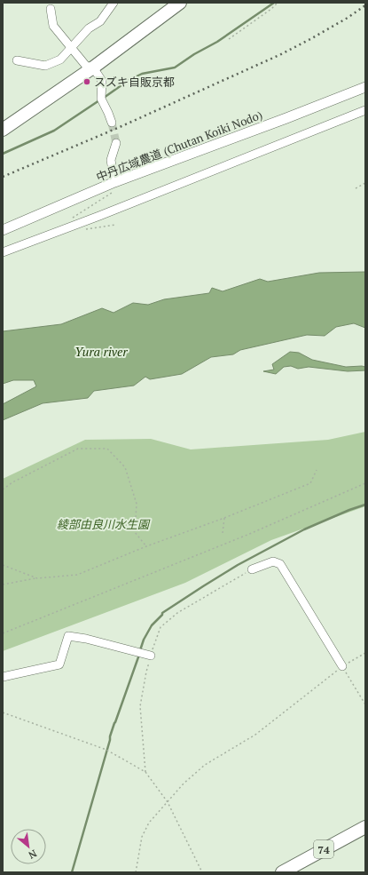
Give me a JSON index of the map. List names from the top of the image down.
{
  "streets": {
    "main road": ["74"],
    "street": ["中丹広域農道 (Chutan Koiki Nodo)"]
  },
  "water": ["Yura river"],
  "parks": ["綾部由良川水生園"],
  "places": ["スズキ自販京都"],
  "north": "bottom right"
}
